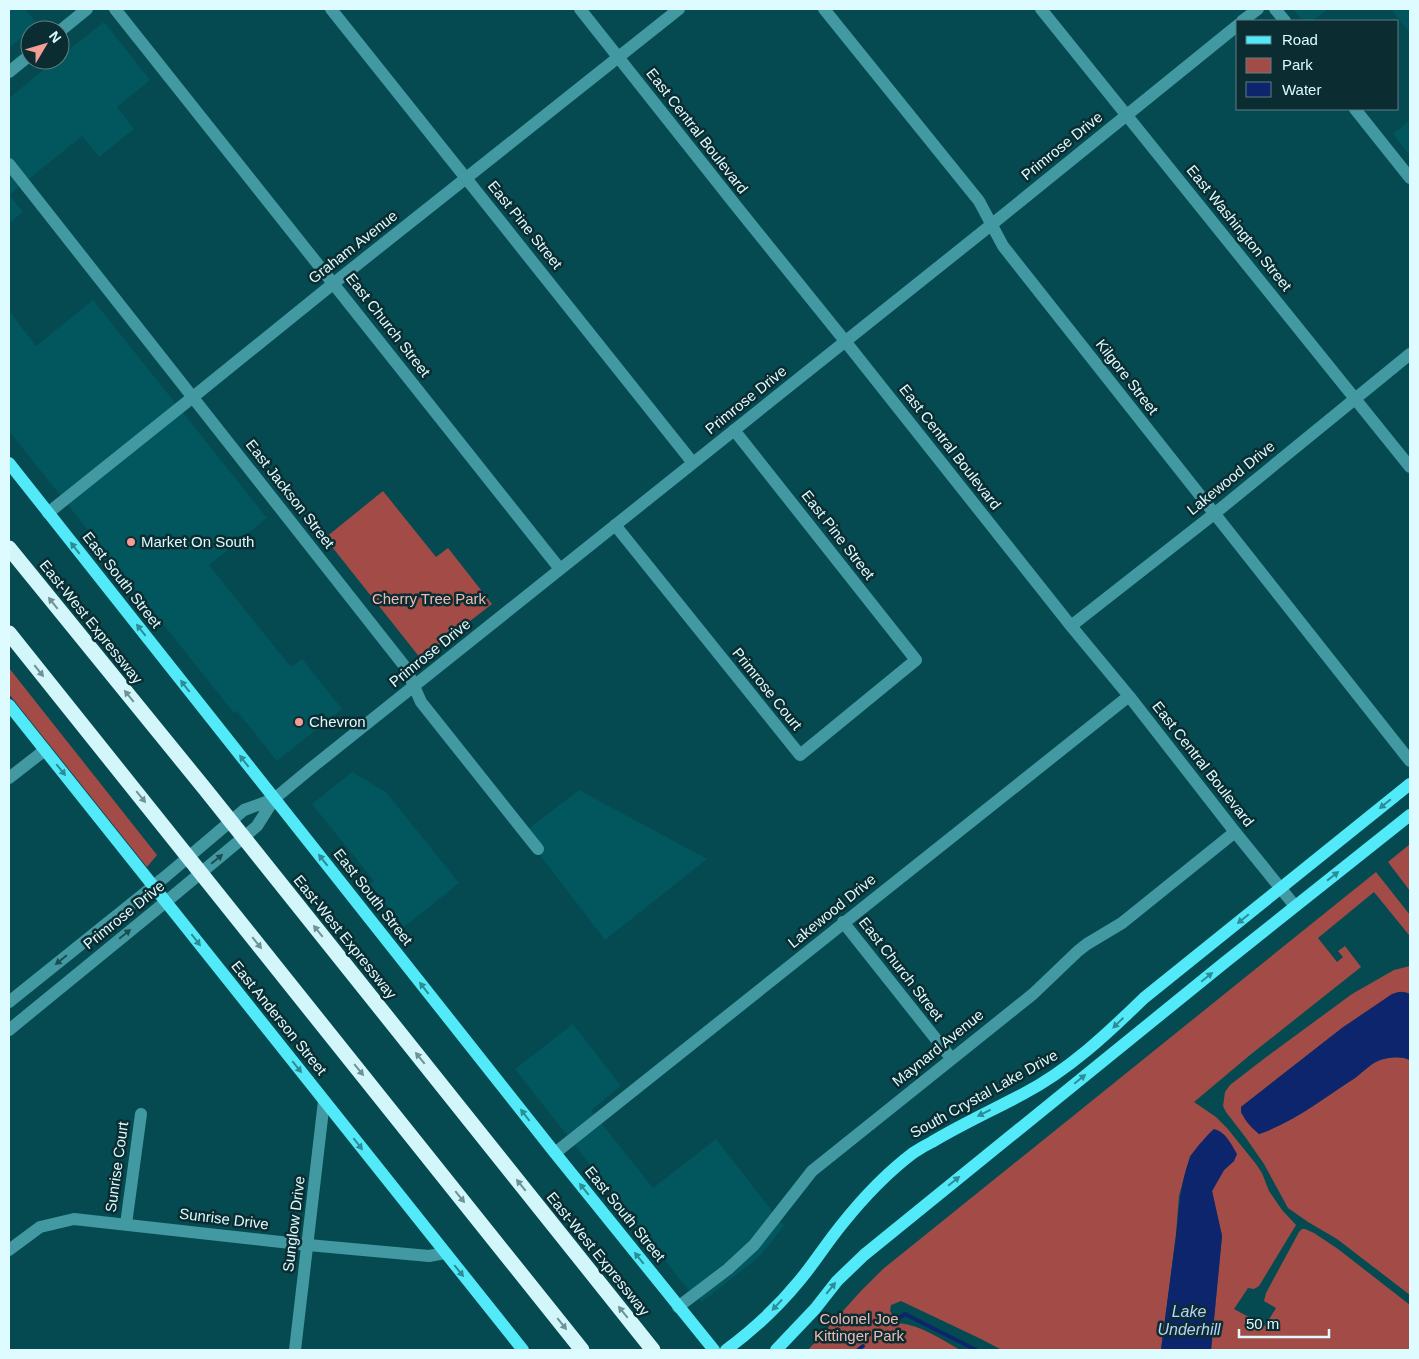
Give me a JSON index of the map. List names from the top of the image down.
{
  "streets": {
    "highway": ["East-West Expressway"],
    "main road": ["East South Street", "East Anderson Street", "South Crystal Lake Drive"],
    "street": [
      "East Central Boulevard",
      "Primrose Drive",
      "East Pine Street",
      "East Washington Street",
      "Graham Avenue",
      "East Church Street",
      "Kilgore Street",
      "Lakewood Drive",
      "East Jackson Street",
      "Primrose Court",
      "Maynard Avenue",
      "Sunrise Court",
      "Sunrise Drive",
      "Sunglow Drive"
    ]
  },
  "crossings": [
    ["East Central Boulevard", "Primrose Drive"],
    ["East Central Boulevard", "Graham Avenue"],
    ["East Central Boulevard", "Lakewood Drive"],
    ["East Central Boulevard", "Maynard Avenue"],
    ["East Central Boulevard", "South Crystal Lake Drive"],
    ["Primrose Drive", "East Pine Street"],
    ["Primrose Drive", "East Washington Street"],
    ["Primrose Drive", "East Church Street"],
    ["Primrose Drive", "Kilgore Street"],
    ["Primrose Drive", "East Jackson Street"],
    ["Primrose Drive", "East South Street"],
    ["Primrose Drive", "Primrose Court"],
    ["Primrose Drive", "East Anderson Street"],
    ["East Pine Street", "Graham Avenue"],
    ["East Pine Street", "Primrose Court"],
    ["East Washington Street", "Lakewood Drive"],
    ["Graham Avenue", "East Church Street"],
    ["Graham Avenue", "East Jackson Street"],
    ["Graham Avenue", "East South Street"],
    ["East Church Street", "Lakewood Drive"],
    ["East Church Street", "Maynard Avenue"],
    ["Kilgore Street", "Lakewood Drive"],
    ["Lakewood Drive", "East South Street"],
    ["East South Street", "Maynard Avenue"],
    ["East Anderson Street", "Sunrise Drive"],
    ["East Anderson Street", "Sunglow Drive"],
    ["Sunrise Court", "Sunrise Drive"],
    ["Sunrise Drive", "Sunglow Drive"]
  ],
  "one_way": ["East South Street", "East Anderson Street"],
  "water": ["Lake Underhill"],
  "parks": ["Cherry Tree Park", "Colonel Joe Kittinger Park"],
  "places": ["Market On South", "Chevron"],
  "legend": ["Road", "Park", "Water"],
  "scale_bar": "50 m",
  "north": "top right"
}
